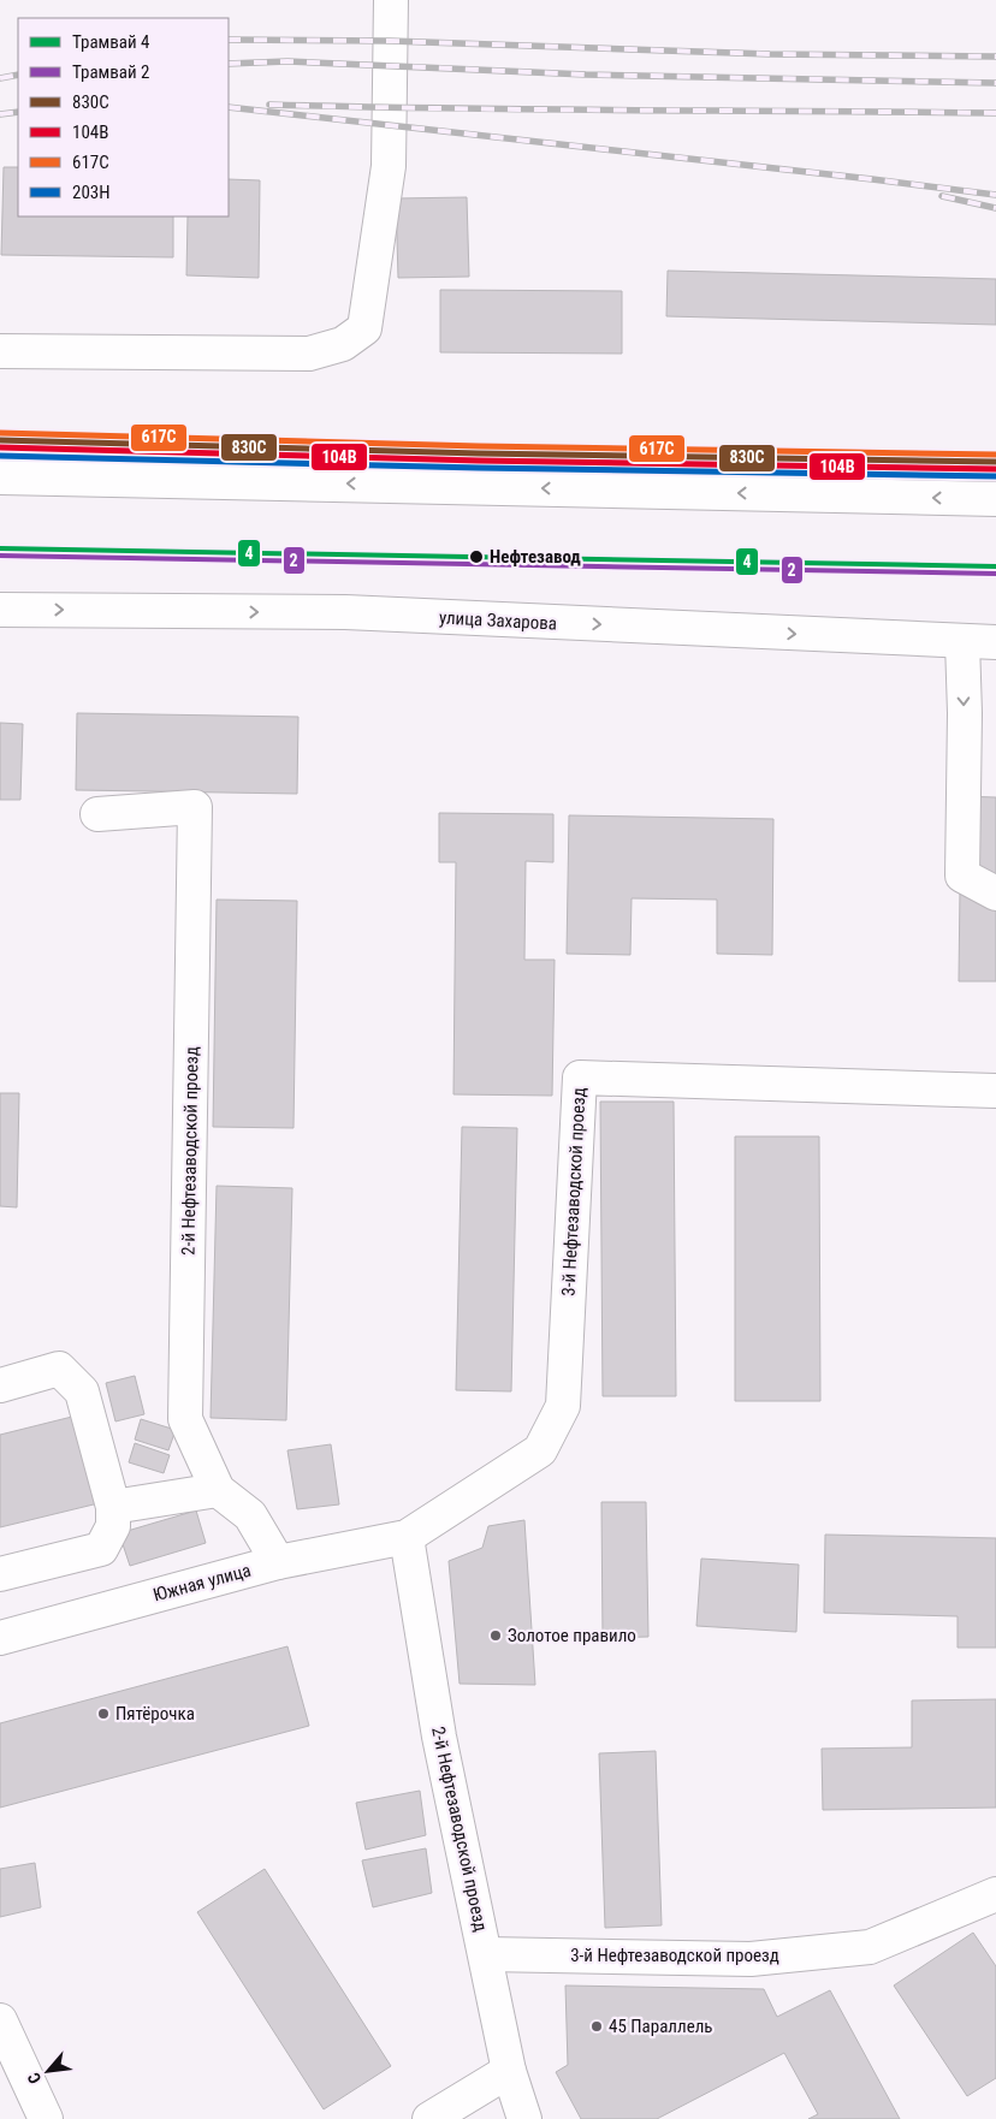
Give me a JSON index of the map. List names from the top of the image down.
{
  "streets": {
    "street": [
      "улица Захарова",
      "2-й Нефтезаводской проезд",
      "3-й Нефтезаводской проезд",
      "Южная улица"
    ]
  },
  "crossings": [
    ["2-й Нефтезаводской проезд", "3-й Нефтезаводской проезд"],
    ["2-й Нефтезаводской проезд", "Южная улица"],
    ["3-й Нефтезаводской проезд", "Южная улица"]
  ],
  "places": [
    "Нефтезавод",
    "Золотое правило",
    "Пятёрочка",
    "45 Параллель"
  ],
  "lines": [
    "transit line 617C",
    "transit line 830С",
    "transit line 104В",
    "transit line 203Н",
    "tram line 4",
    "tram line 2"
  ],
  "legend": [
    "Трамвай 4",
    "Трамвай 2",
    "830С",
    "104В",
    "617C",
    "203Н"
  ],
  "north": "bottom left"
}
